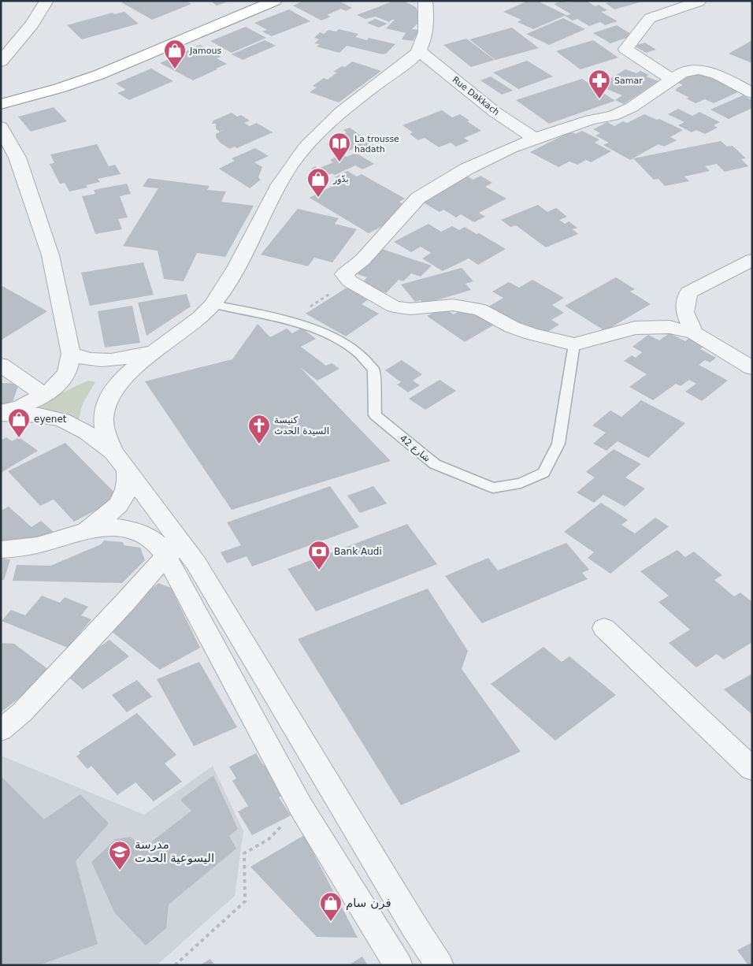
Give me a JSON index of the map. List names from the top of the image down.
{
  "streets": {
    "street": ["Rue Dakkach"],
    "lane": ["شارع 42"]
  },
  "places": {
    "shop": [
      "Jamous",
      "بدّور",
      "eyenet",
      "فرن سام"
    ],
    "pharmacy": ["Samar"],
    "library": ["La trousse hadath"],
    "church": ["كنيسة السيدة الحدث"],
    "bank": ["Bank Audi"],
    "school or university": ["مدرسة اليسوعية الحدت"]
  }
}
